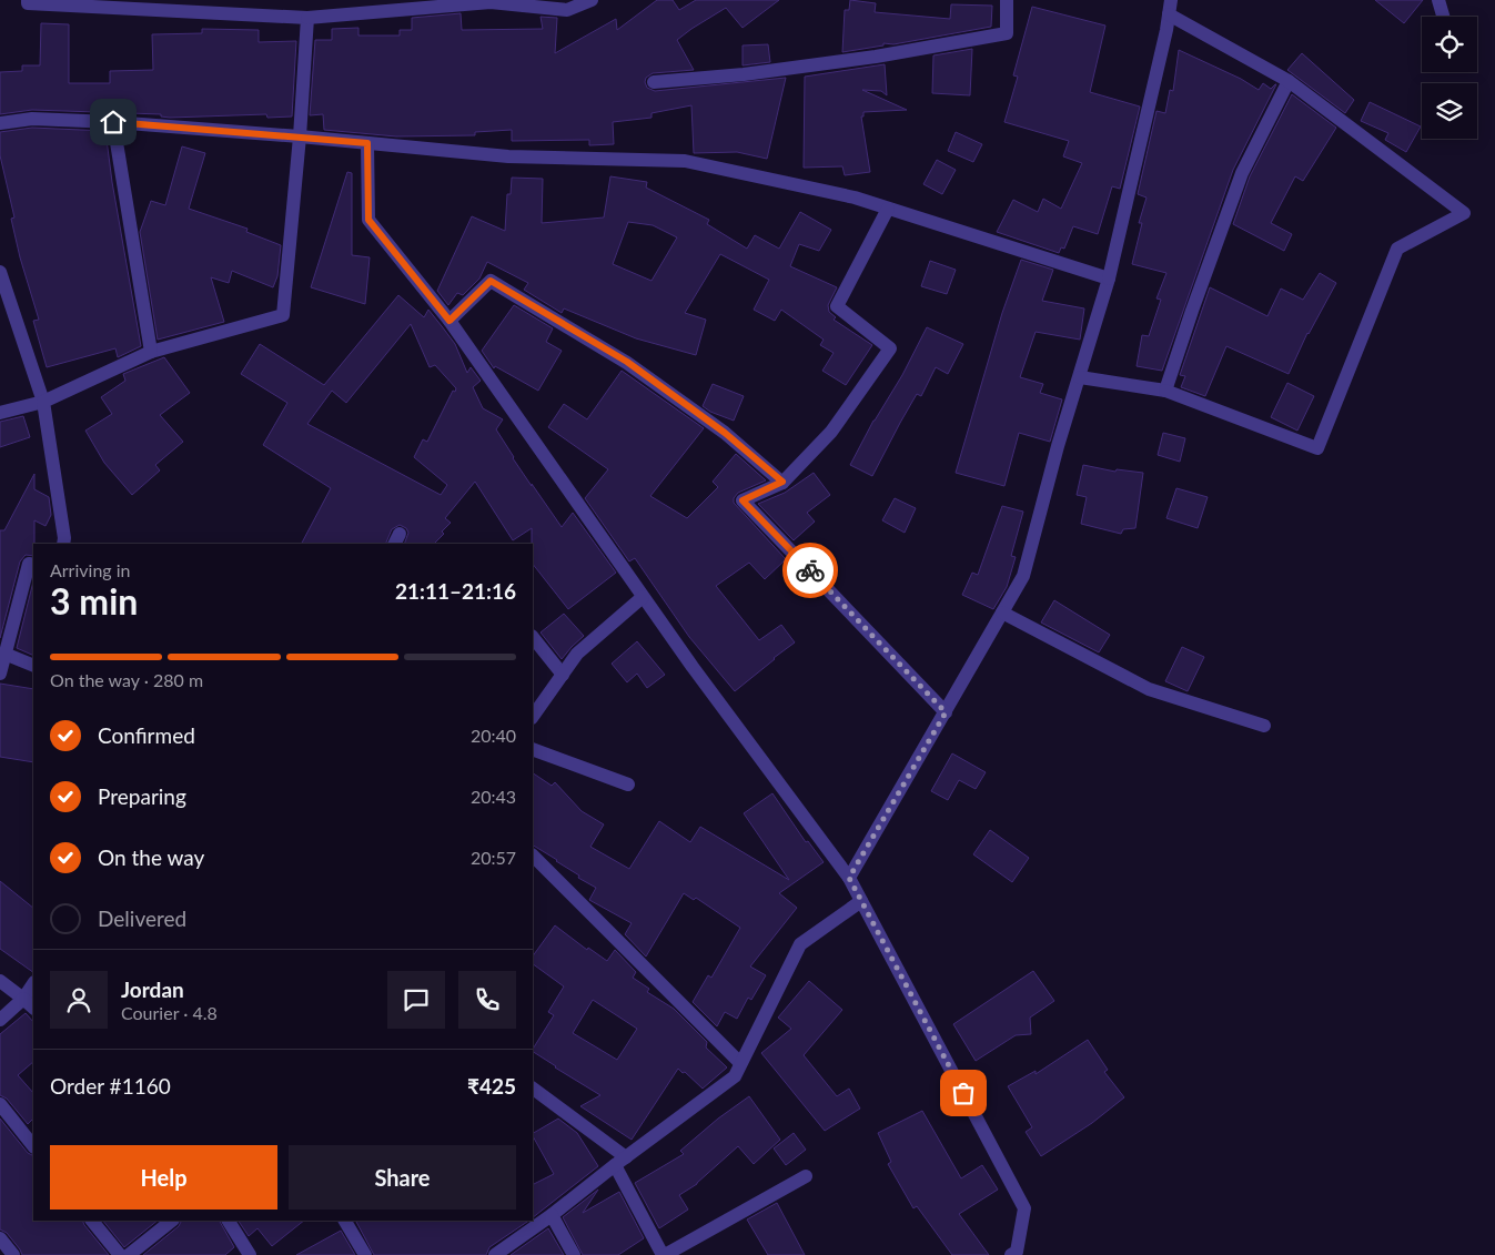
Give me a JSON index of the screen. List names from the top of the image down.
{
  "page": {
    "heading": ["3 min", "Arriving in", "21:11–21:16"],
    "panel": [
      "Jordan",
      "Courier · 4.8",
      "Order #1160",
      "₹425"
    ],
    "bar": "On the way · 280 m",
    "list": [
      ["Confirmed", "20:40"],
      ["Preparing", "20:43"],
      ["On the way", "20:57"],
      "Delivered"
    ],
    "buttons": ["Help", "Share"]
  }
}
